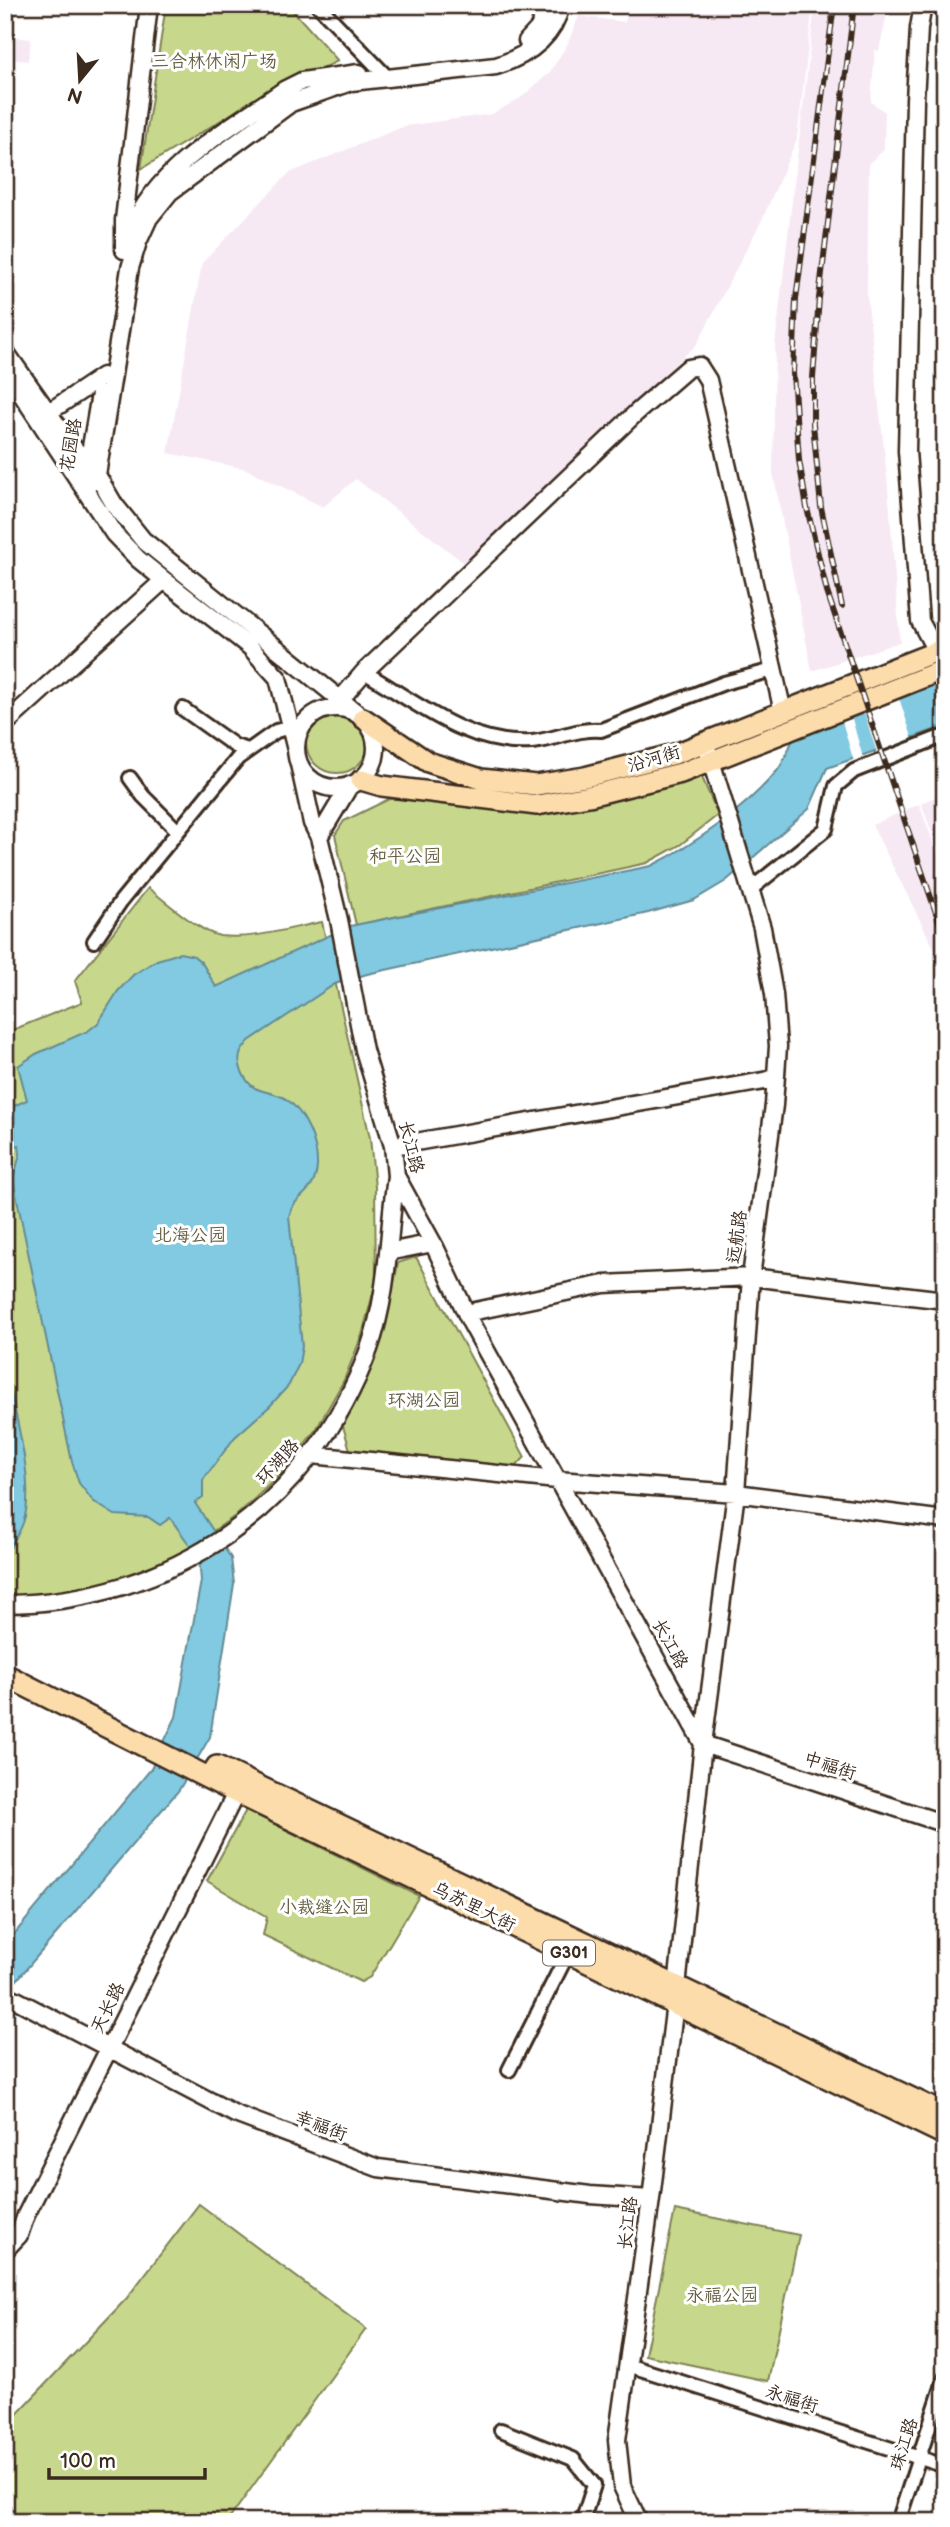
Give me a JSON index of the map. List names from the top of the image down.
{
  "streets": {
    "highway": ["乌苏里大街", "G301"],
    "main road": ["沿河街"],
    "street": [
      "花园路",
      "长江路",
      "远航路",
      "环湖路",
      "中福街",
      "天长路",
      "幸福街",
      "永福街",
      "珠江路"
    ]
  },
  "crossings": [
    ["花园路", "长江路"],
    ["沿河街", "长江路"],
    ["沿河街", "远航路"],
    ["长江路", "远航路"],
    ["长江路", "环湖路"],
    ["长江路", "中福街"],
    ["长江路", "乌苏里大街"],
    ["长江路", "幸福街"],
    ["长江路", "永福街"],
    ["远航路", "中福街"],
    ["乌苏里大街", "天长路"],
    ["天长路", "幸福街"],
    ["永福街", "珠江路"]
  ],
  "parks": [
    "三合林休闲广场",
    "和平公园",
    "北海公园",
    "环湖公园",
    "小裁缝公园",
    "永福公园"
  ],
  "scale_bar": "100 m",
  "north": "bottom"
}
